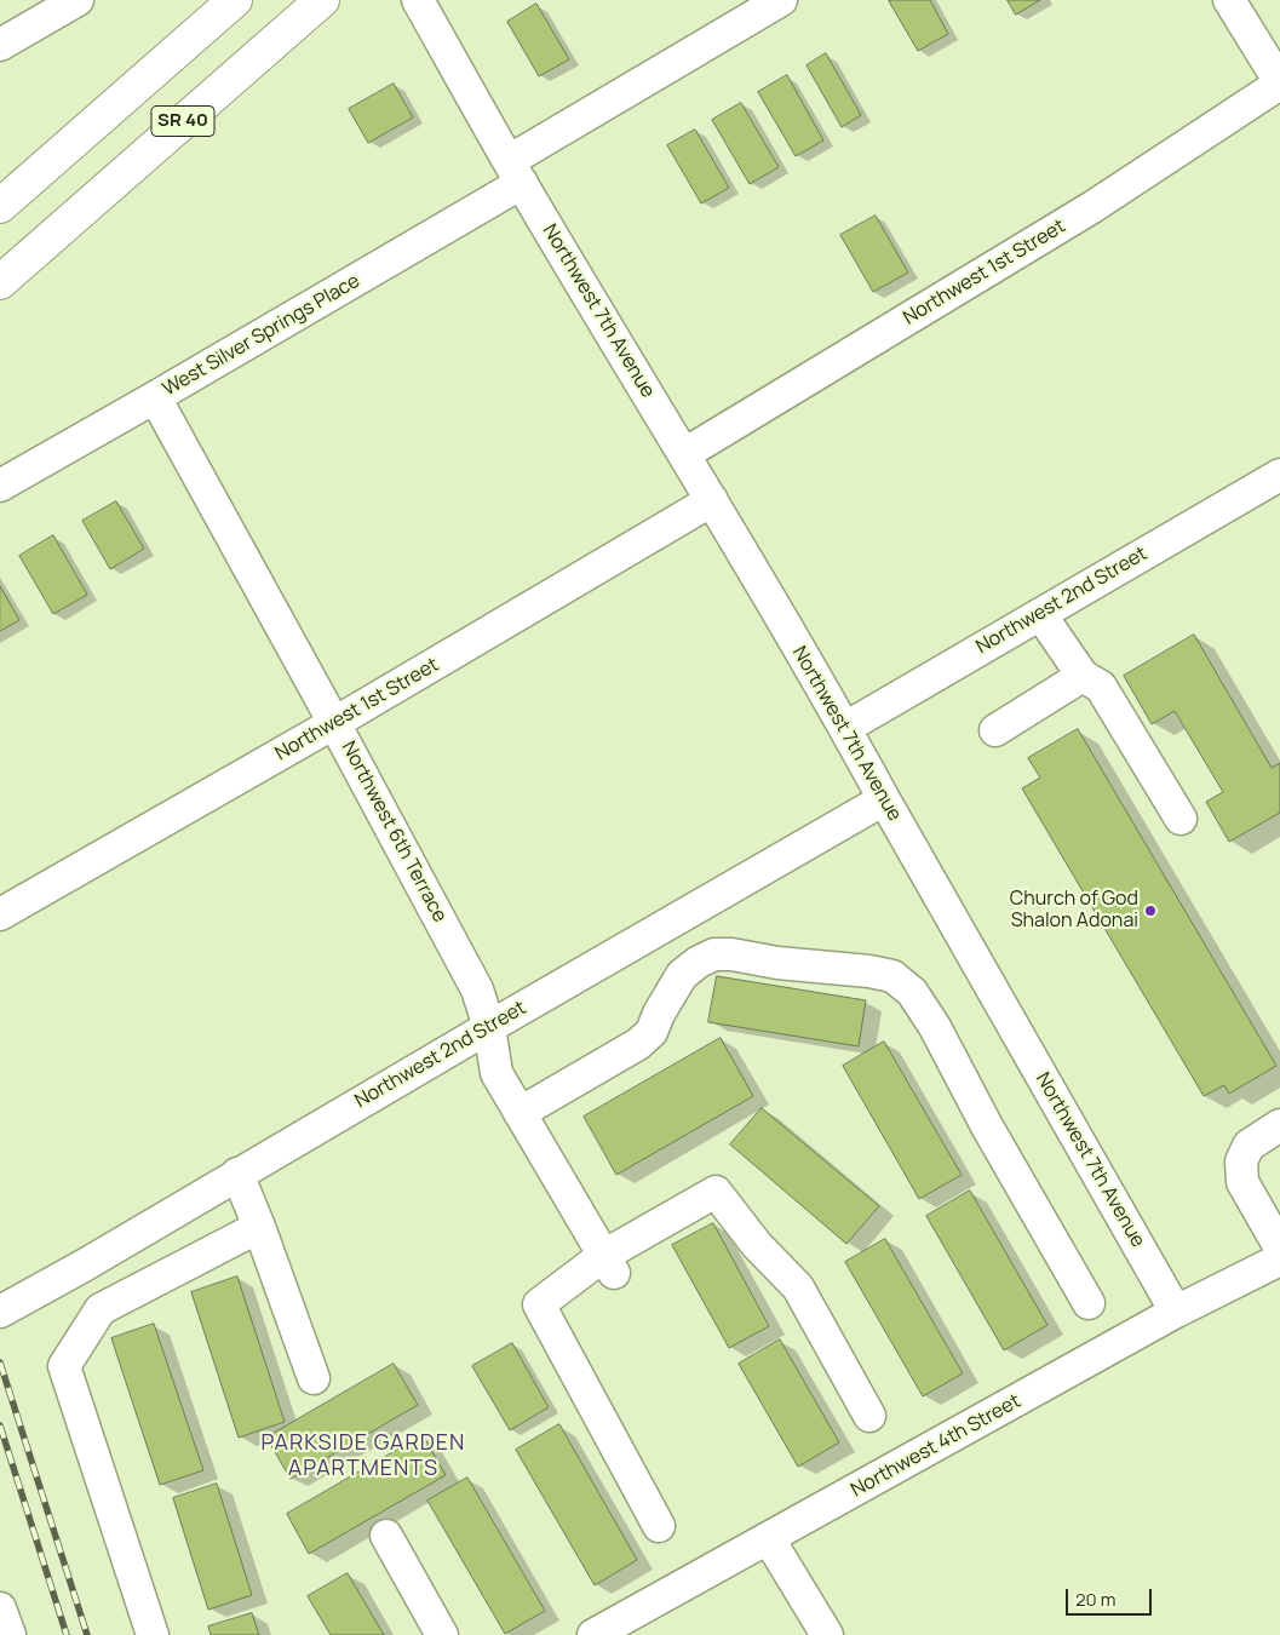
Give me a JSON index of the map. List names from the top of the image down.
{
  "streets": {
    "main road": ["SR 40"],
    "street": [
      "Northwest 1st Street",
      "Northwest 7th Avenue",
      "West Silver Springs Place",
      "Northwest 2nd Street",
      "Northwest 6th Terrace",
      "Northwest 4th Street"
    ]
  },
  "crossings": [
    ["Northwest 1st Street", "Northwest 7th Avenue"],
    ["Northwest 1st Street", "Northwest 6th Terrace"],
    ["Northwest 7th Avenue", "West Silver Springs Place"],
    ["Northwest 7th Avenue", "Northwest 2nd Street"],
    ["Northwest 7th Avenue", "Northwest 4th Street"],
    ["West Silver Springs Place", "Northwest 6th Terrace"],
    ["Northwest 2nd Street", "Northwest 6th Terrace"]
  ],
  "districts": ["PARKSIDE GARDEN APARTMENTS"],
  "places": ["Church of God Shalon Adonai"],
  "scale_bar": "20 m"
}
